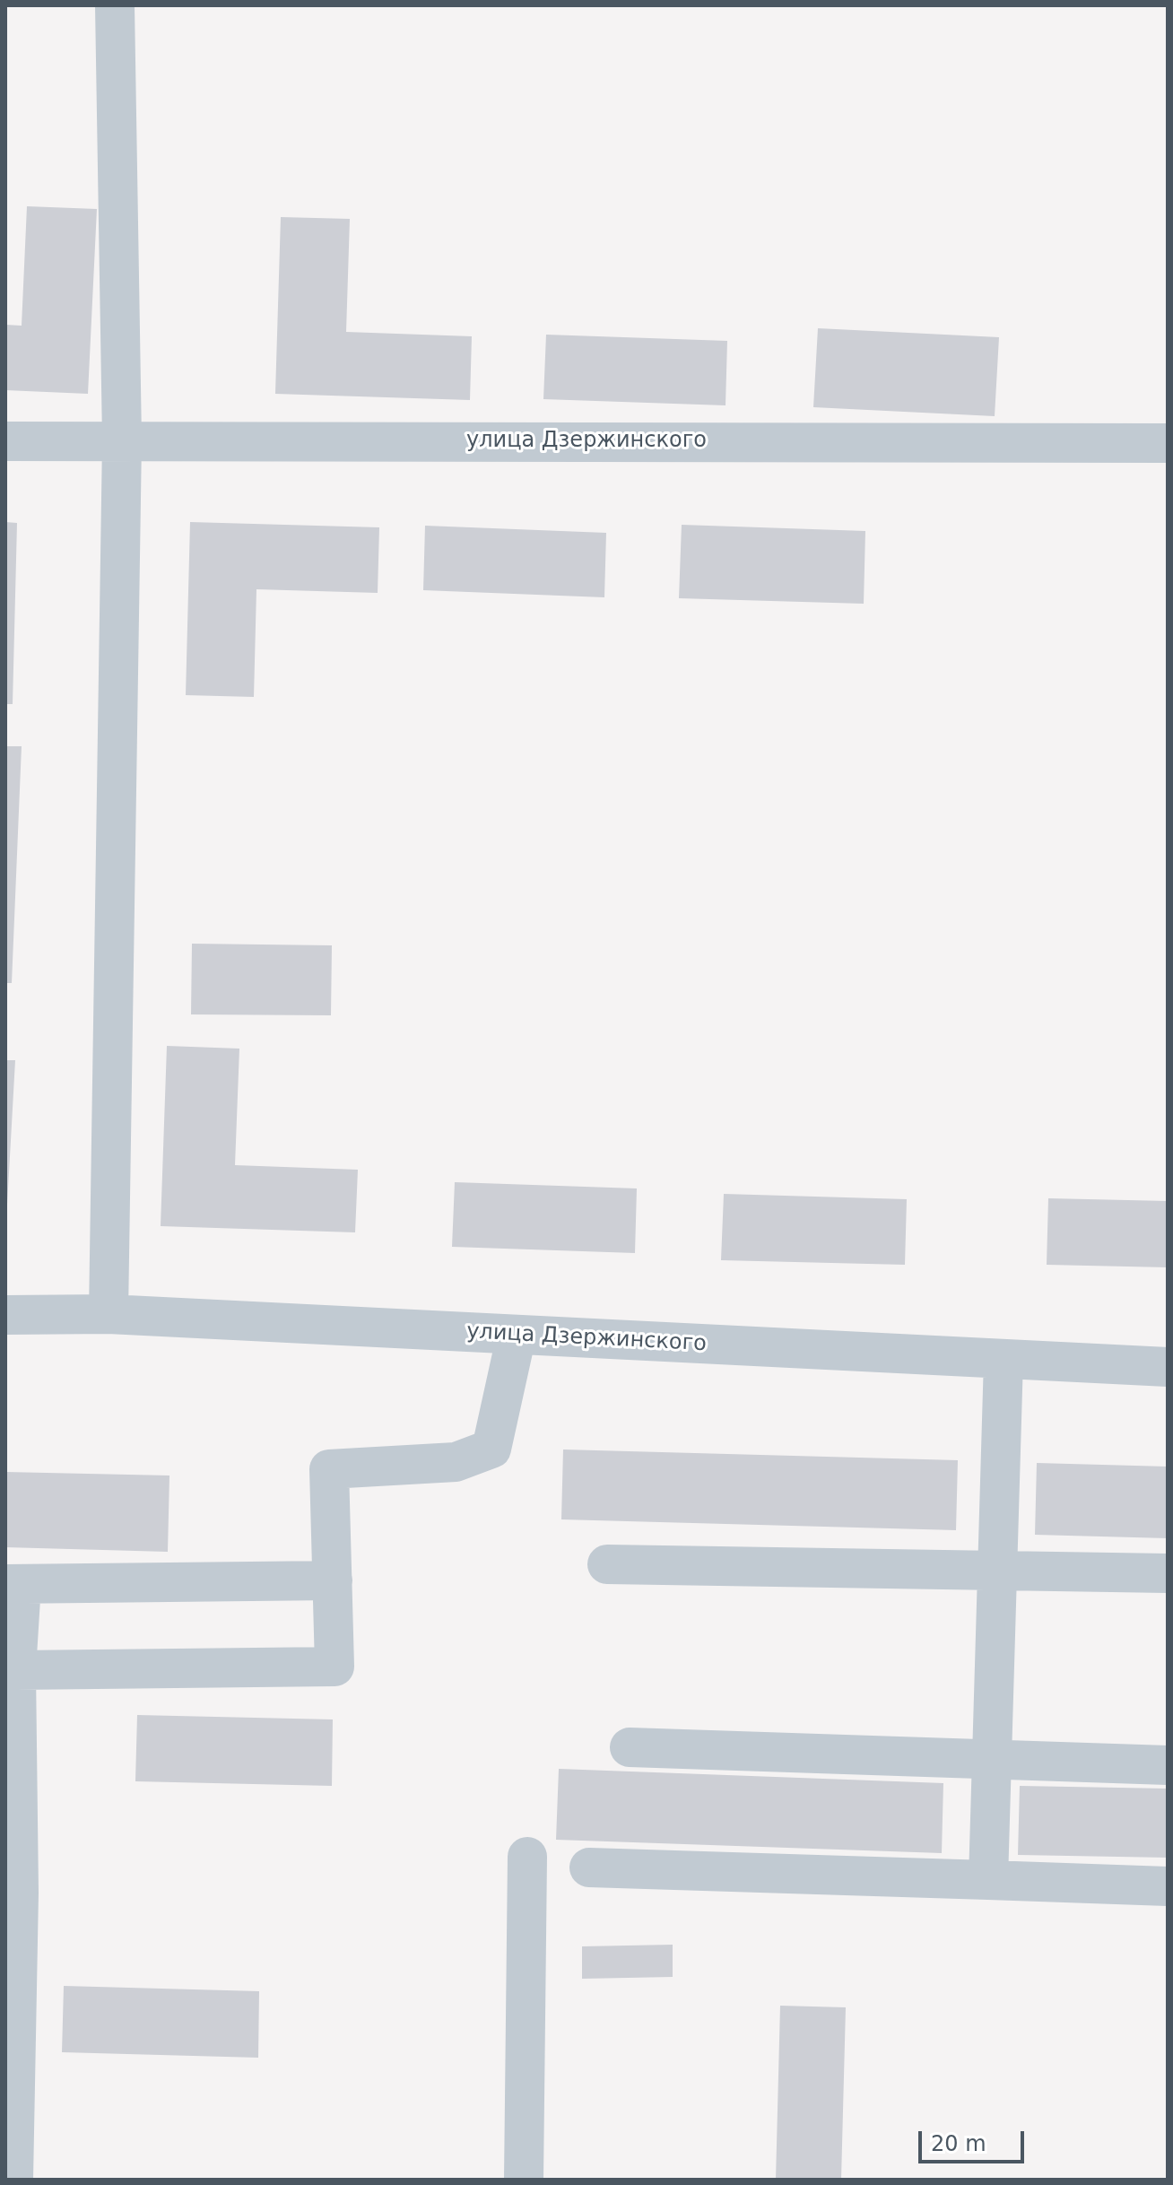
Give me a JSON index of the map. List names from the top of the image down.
{
  "streets": {
    "street": ["улица Дзержинского"]
  },
  "scale_bar": "20 m"
}
